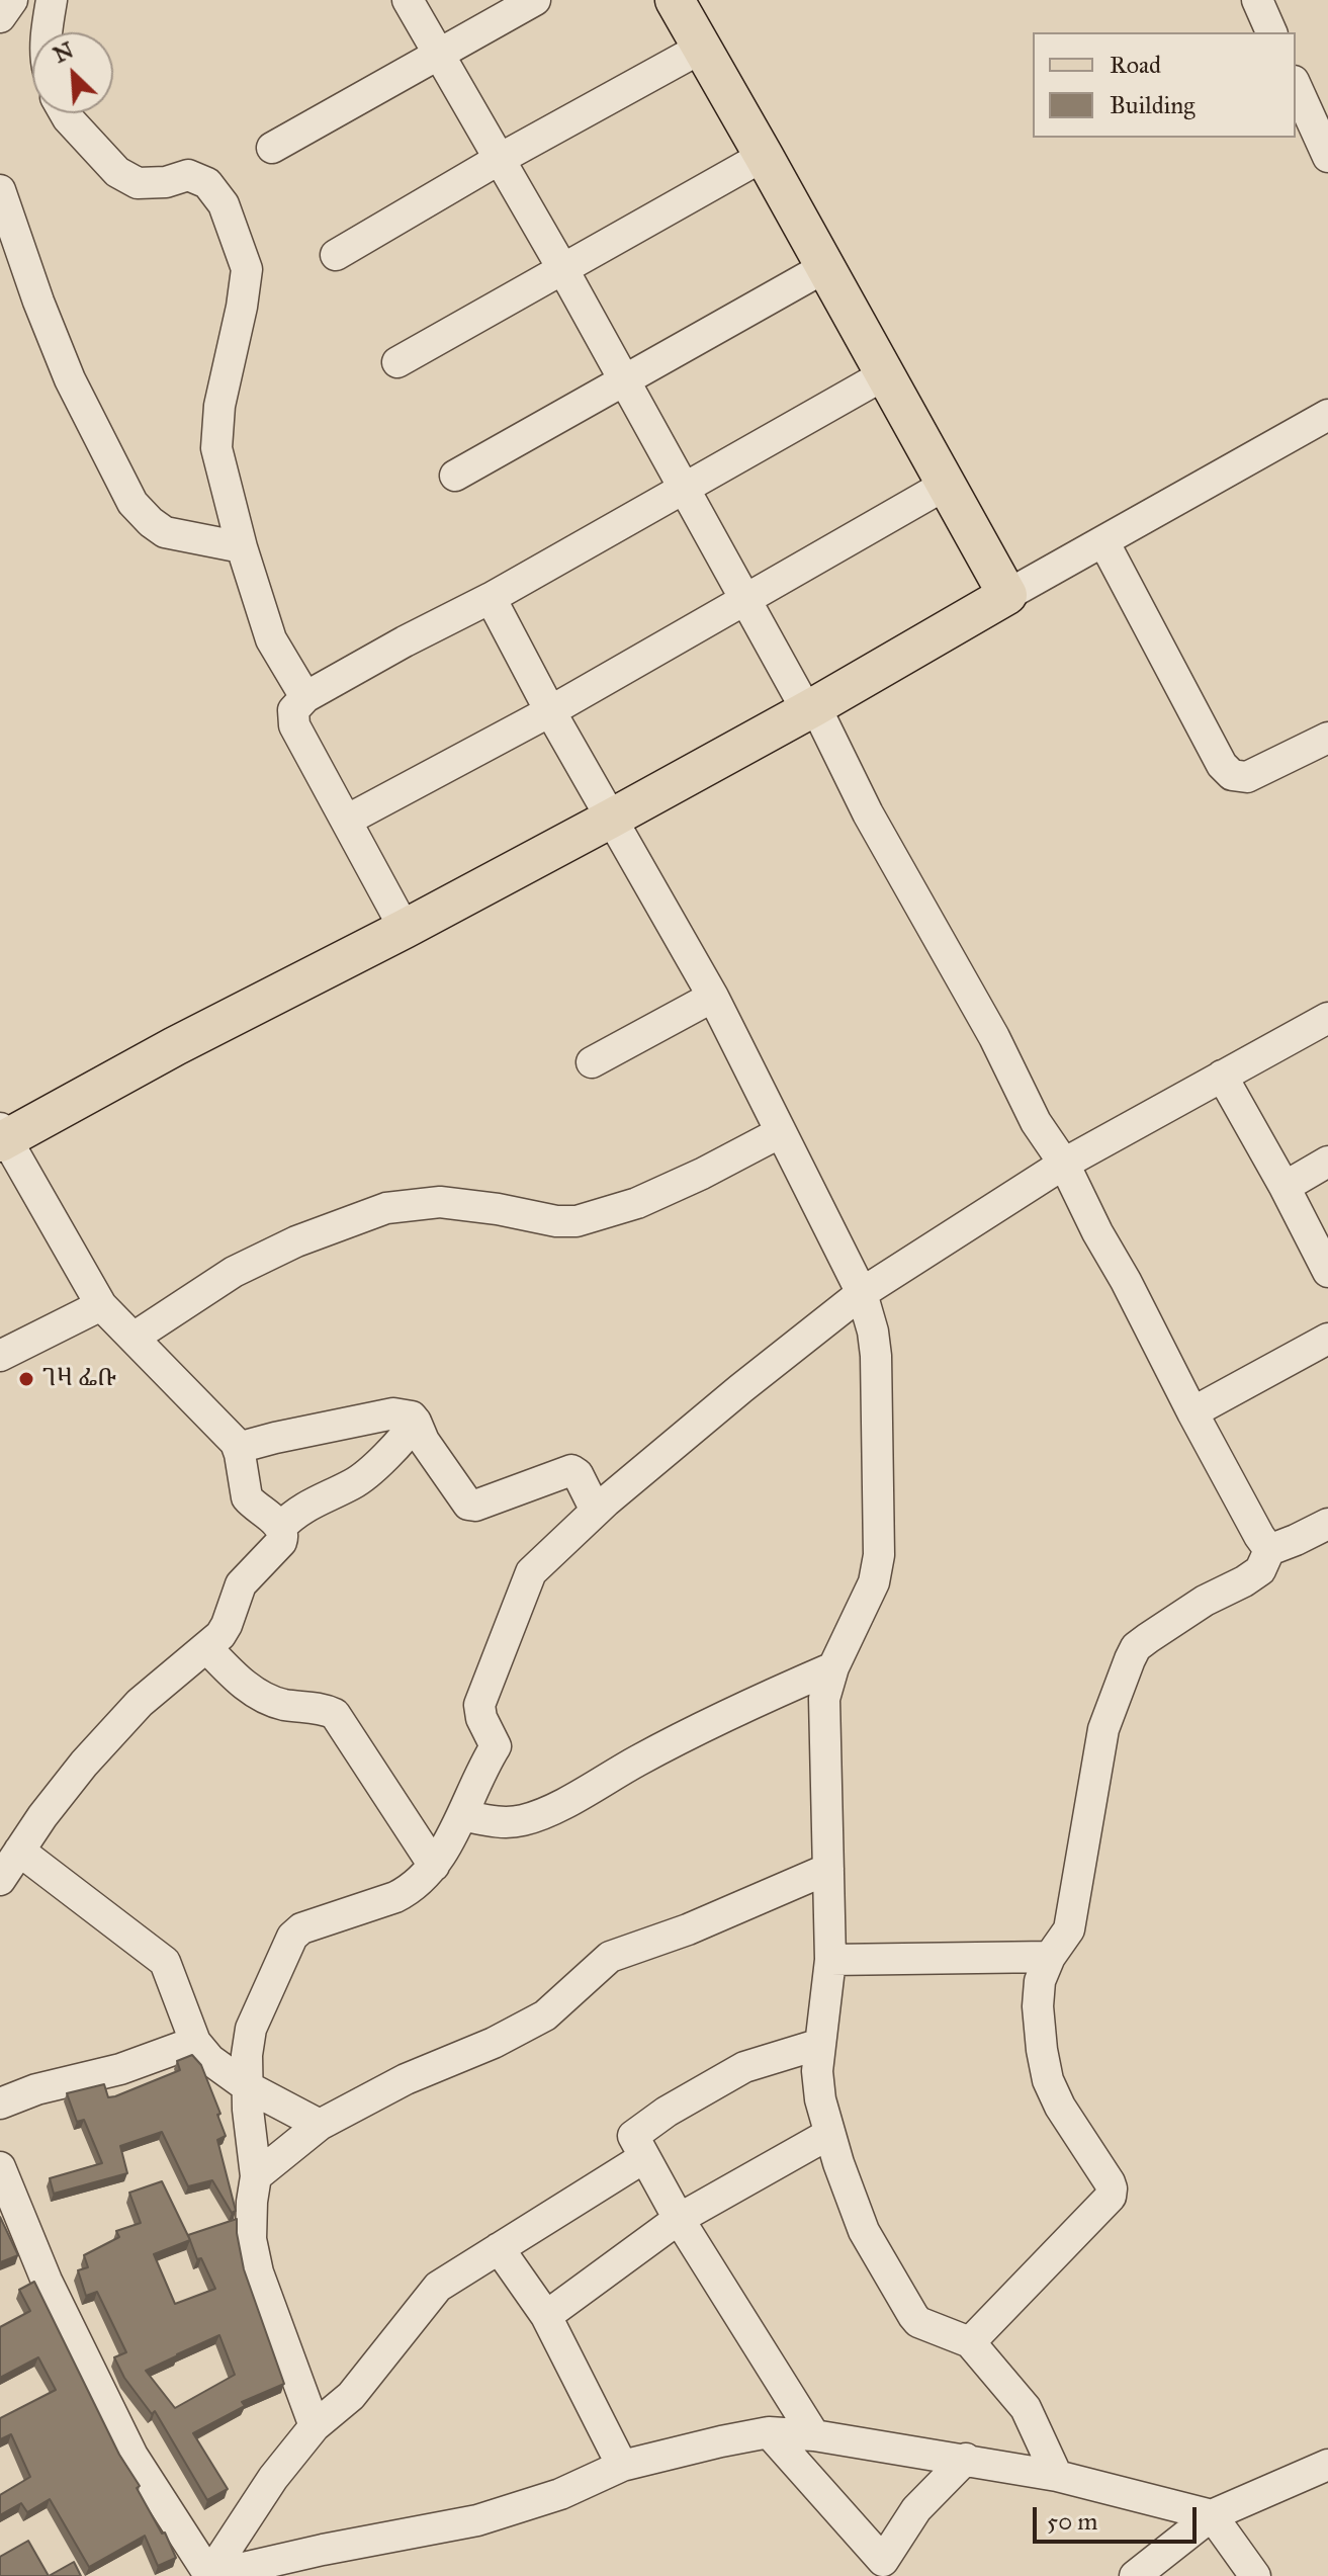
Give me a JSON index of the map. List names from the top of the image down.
{
  "places": ["ገዛ ፌቡ"],
  "legend": ["Road", "Building"],
  "scale_bar": "50 m",
  "north": "top left"
}
